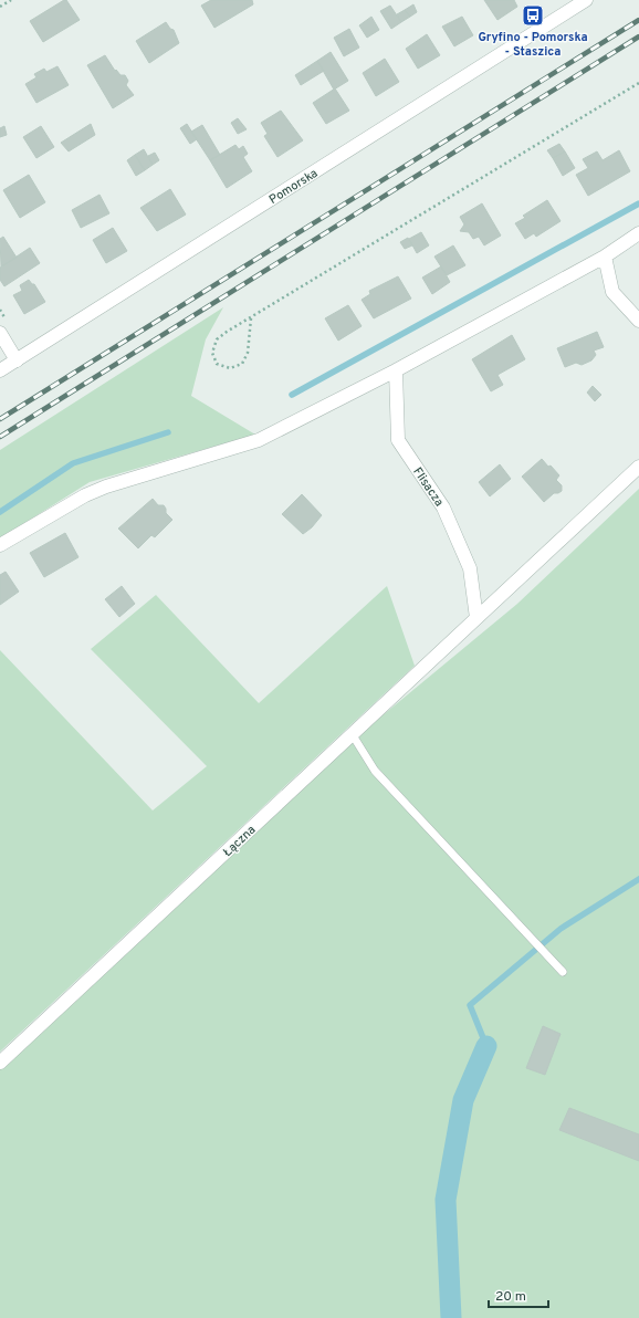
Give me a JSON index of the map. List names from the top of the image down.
{
  "streets": {
    "street": ["Pomorska", "Flisacza", "Łączna"]
  },
  "crossings": [
    ["Flisacza", "Łączna"]
  ],
  "places": {
    "bus stop": ["Gryfino - Pomorska - Staszica"]
  },
  "scale_bar": "20 m"
}
